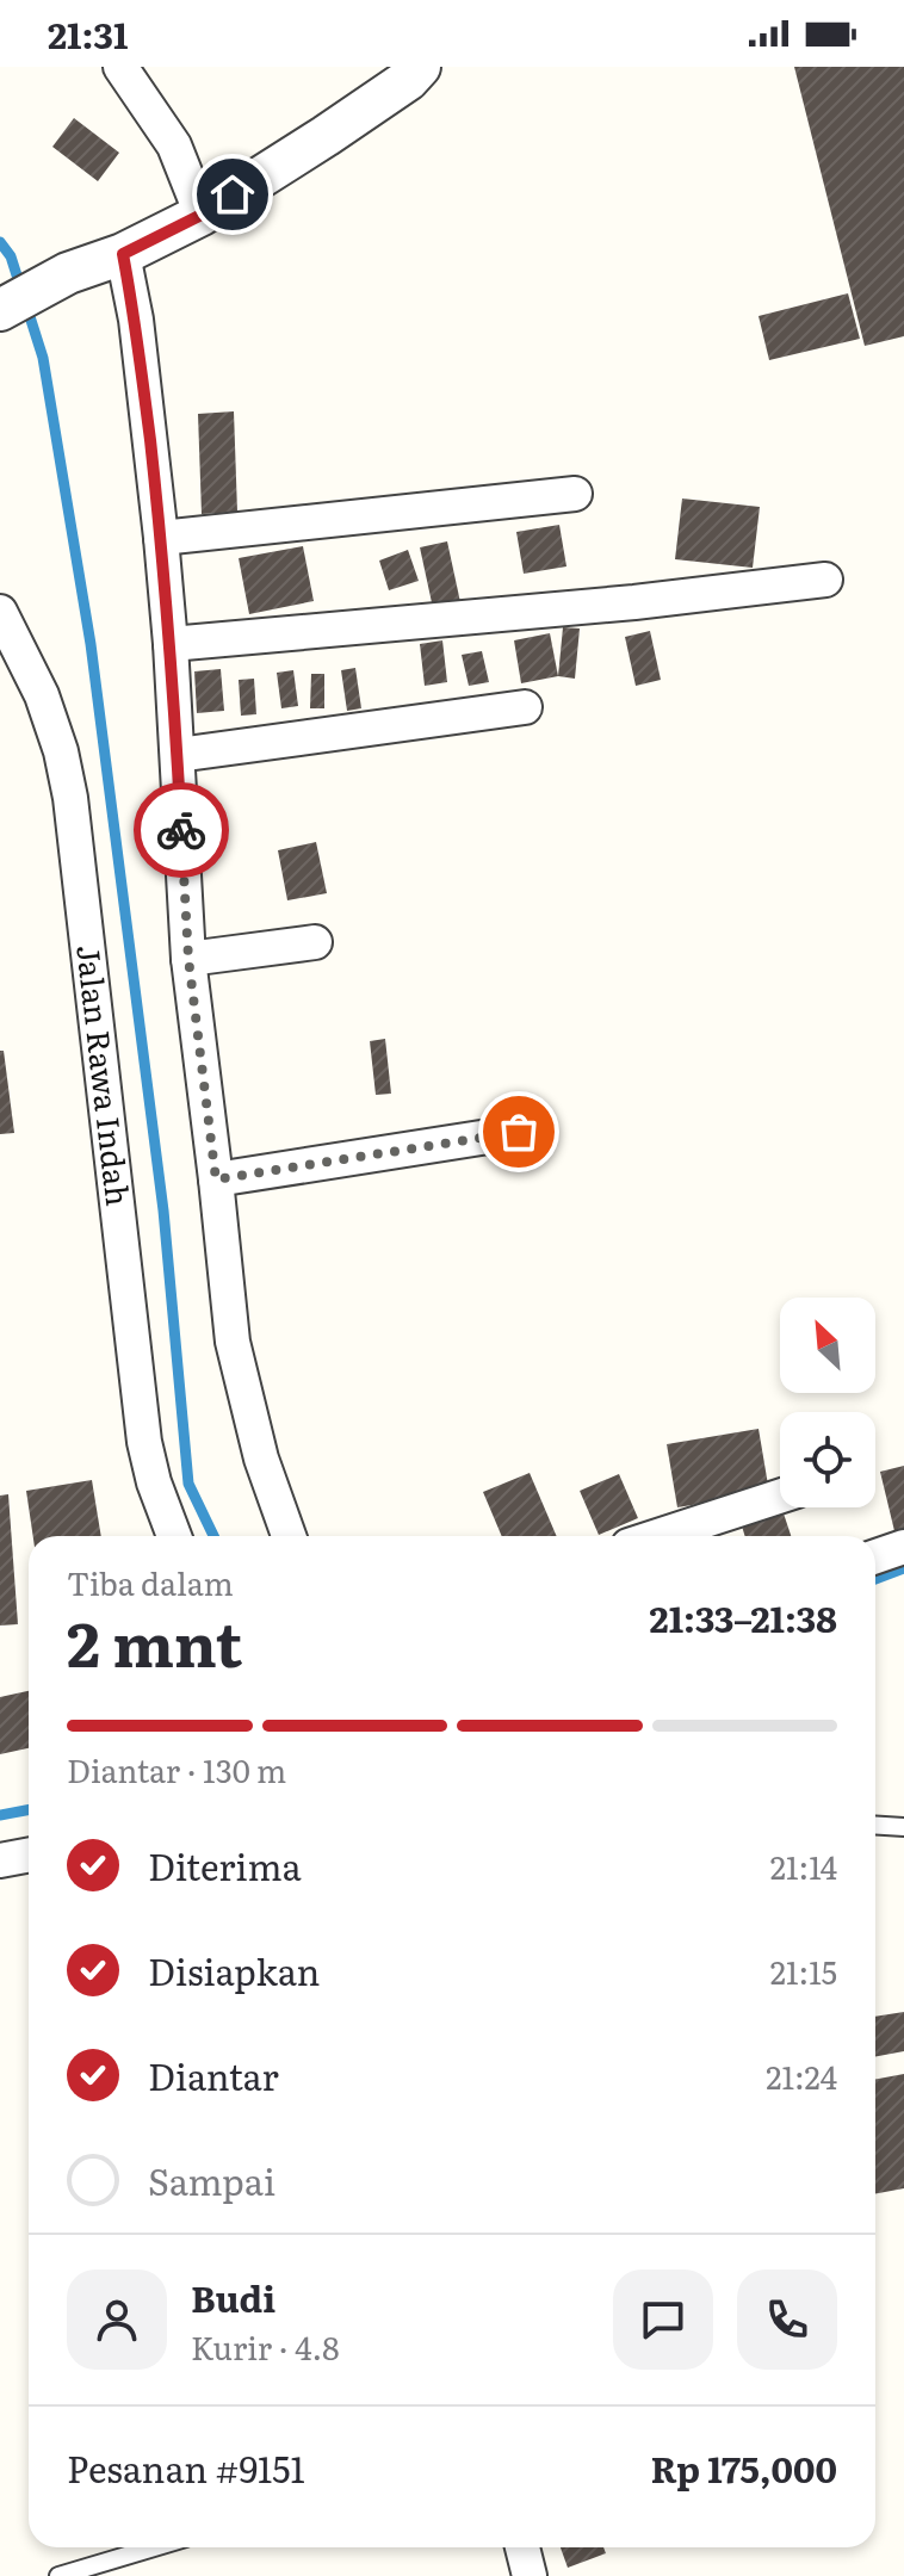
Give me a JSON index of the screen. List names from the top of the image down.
{
  "streets": {
    "street": ["Jalan Rawa Indah"]
  },
  "north": "top left",
  "page": {
    "status": "21:31",
    "heading": ["2 mnt", "Tiba dalam", "21:33–21:38"],
    "panel": [
      "Budi",
      "Kurir · 4.8",
      "Pesanan #9151",
      "Rp 175,000"
    ],
    "bar": "Diantar · 130 m",
    "list": [
      ["Diterima", "21:14"],
      ["Disiapkan", "21:15"],
      ["Diantar", "21:24"],
      "Sampai"
    ]
  }
}
